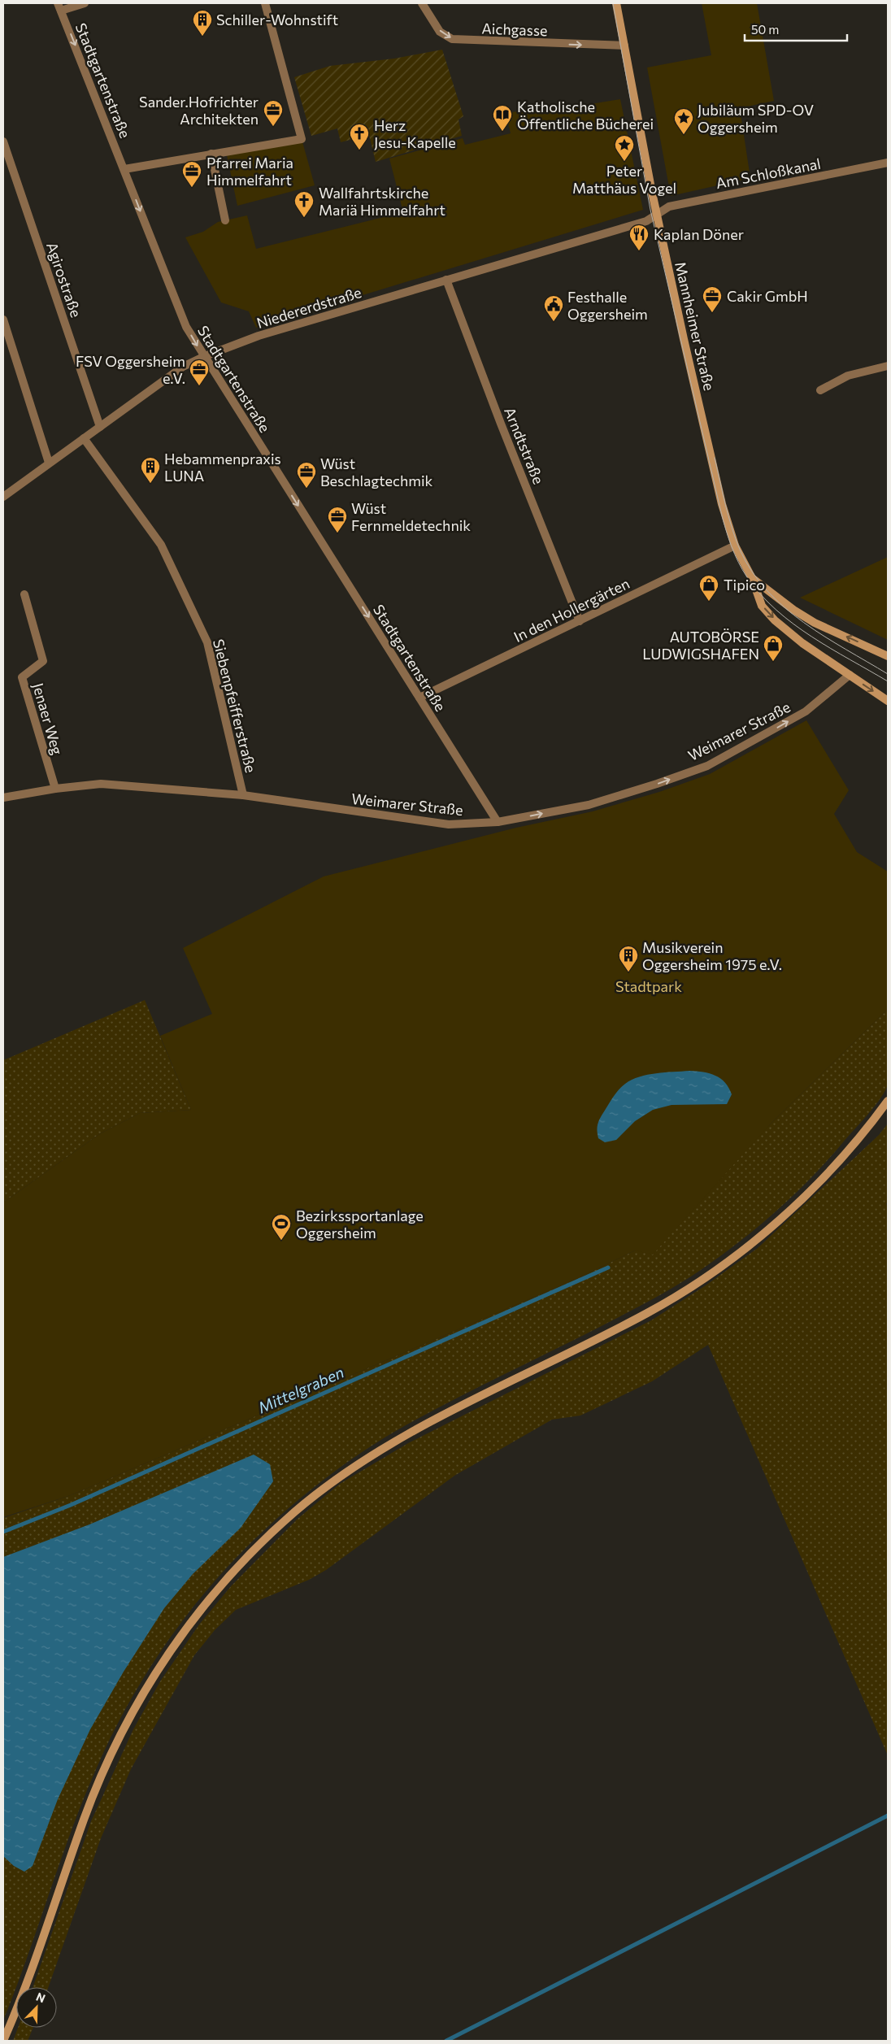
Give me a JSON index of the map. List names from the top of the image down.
{
  "streets": {
    "main road": ["Mannheimer Straße"],
    "street": [
      "Aichgasse",
      "Stadtgartenstraße",
      "Am Schloßkanal",
      "Agirostraße",
      "Niedererdstraße",
      "Arndtstraße",
      "In den Hollergärten",
      "Siebenpfeifferstraße",
      "Jenaer Weg",
      "Weimarer Straße"
    ]
  },
  "crossings": [
    ["Aichgasse", "Mannheimer Straße"],
    ["Stadtgartenstraße", "Niedererdstraße"],
    ["Stadtgartenstraße", "In den Hollergärten"],
    ["Stadtgartenstraße", "Weimarer Straße"],
    ["Am Schloßkanal", "Niedererdstraße"],
    ["Am Schloßkanal", "Mannheimer Straße"],
    ["Agirostraße", "Niedererdstraße"],
    ["Niedererdstraße", "Mannheimer Straße"],
    ["Niedererdstraße", "Arndtstraße"],
    ["Niedererdstraße", "Siebenpfeifferstraße"],
    ["Mannheimer Straße", "In den Hollergärten"],
    ["Mannheimer Straße", "Weimarer Straße"],
    ["Arndtstraße", "In den Hollergärten"],
    ["Siebenpfeifferstraße", "Weimarer Straße"],
    ["Jenaer Weg", "Weimarer Straße"]
  ],
  "one_way": ["Aichgasse", "Stadtgartenstraße", "Weimarer Straße"],
  "water": ["Mittelgraben"],
  "parks": ["Stadtpark"],
  "places": {
    "building": ["Schiller-Wohnstift", "Hebammenpraxis LUNA", "Musikverein Oggersheim 1975 e.V."],
    "office": [
      "Sander.Hofrichter Architekten",
      "Pfarrei Maria Himmelfahrt",
      "Cakir GmbH",
      "FSV Oggersheim e.V.",
      "Wüst Beschlagtechmik",
      "Wüst Fernmeldetechnik"
    ],
    "library": ["Katholische Öffentliche Bücherei"],
    "place": ["Jubiläum SPD-OV Oggersheim", "Peter Matthäus Vogel"],
    "church": ["Herz Jesu-Kapelle", "Wallfahrtskirche Mariä Himmelfahrt"],
    "restaurant": ["Kaplan Döner"],
    "public building": ["Festhalle Oggersheim"],
    "shop": ["Tipico", "AUTOBÖRSE LUDWIGSHAFEN"],
    "sports": ["Bezirkssportanlage Oggersheim"]
  },
  "scale_bar": "50 m",
  "north": "top right"
}
